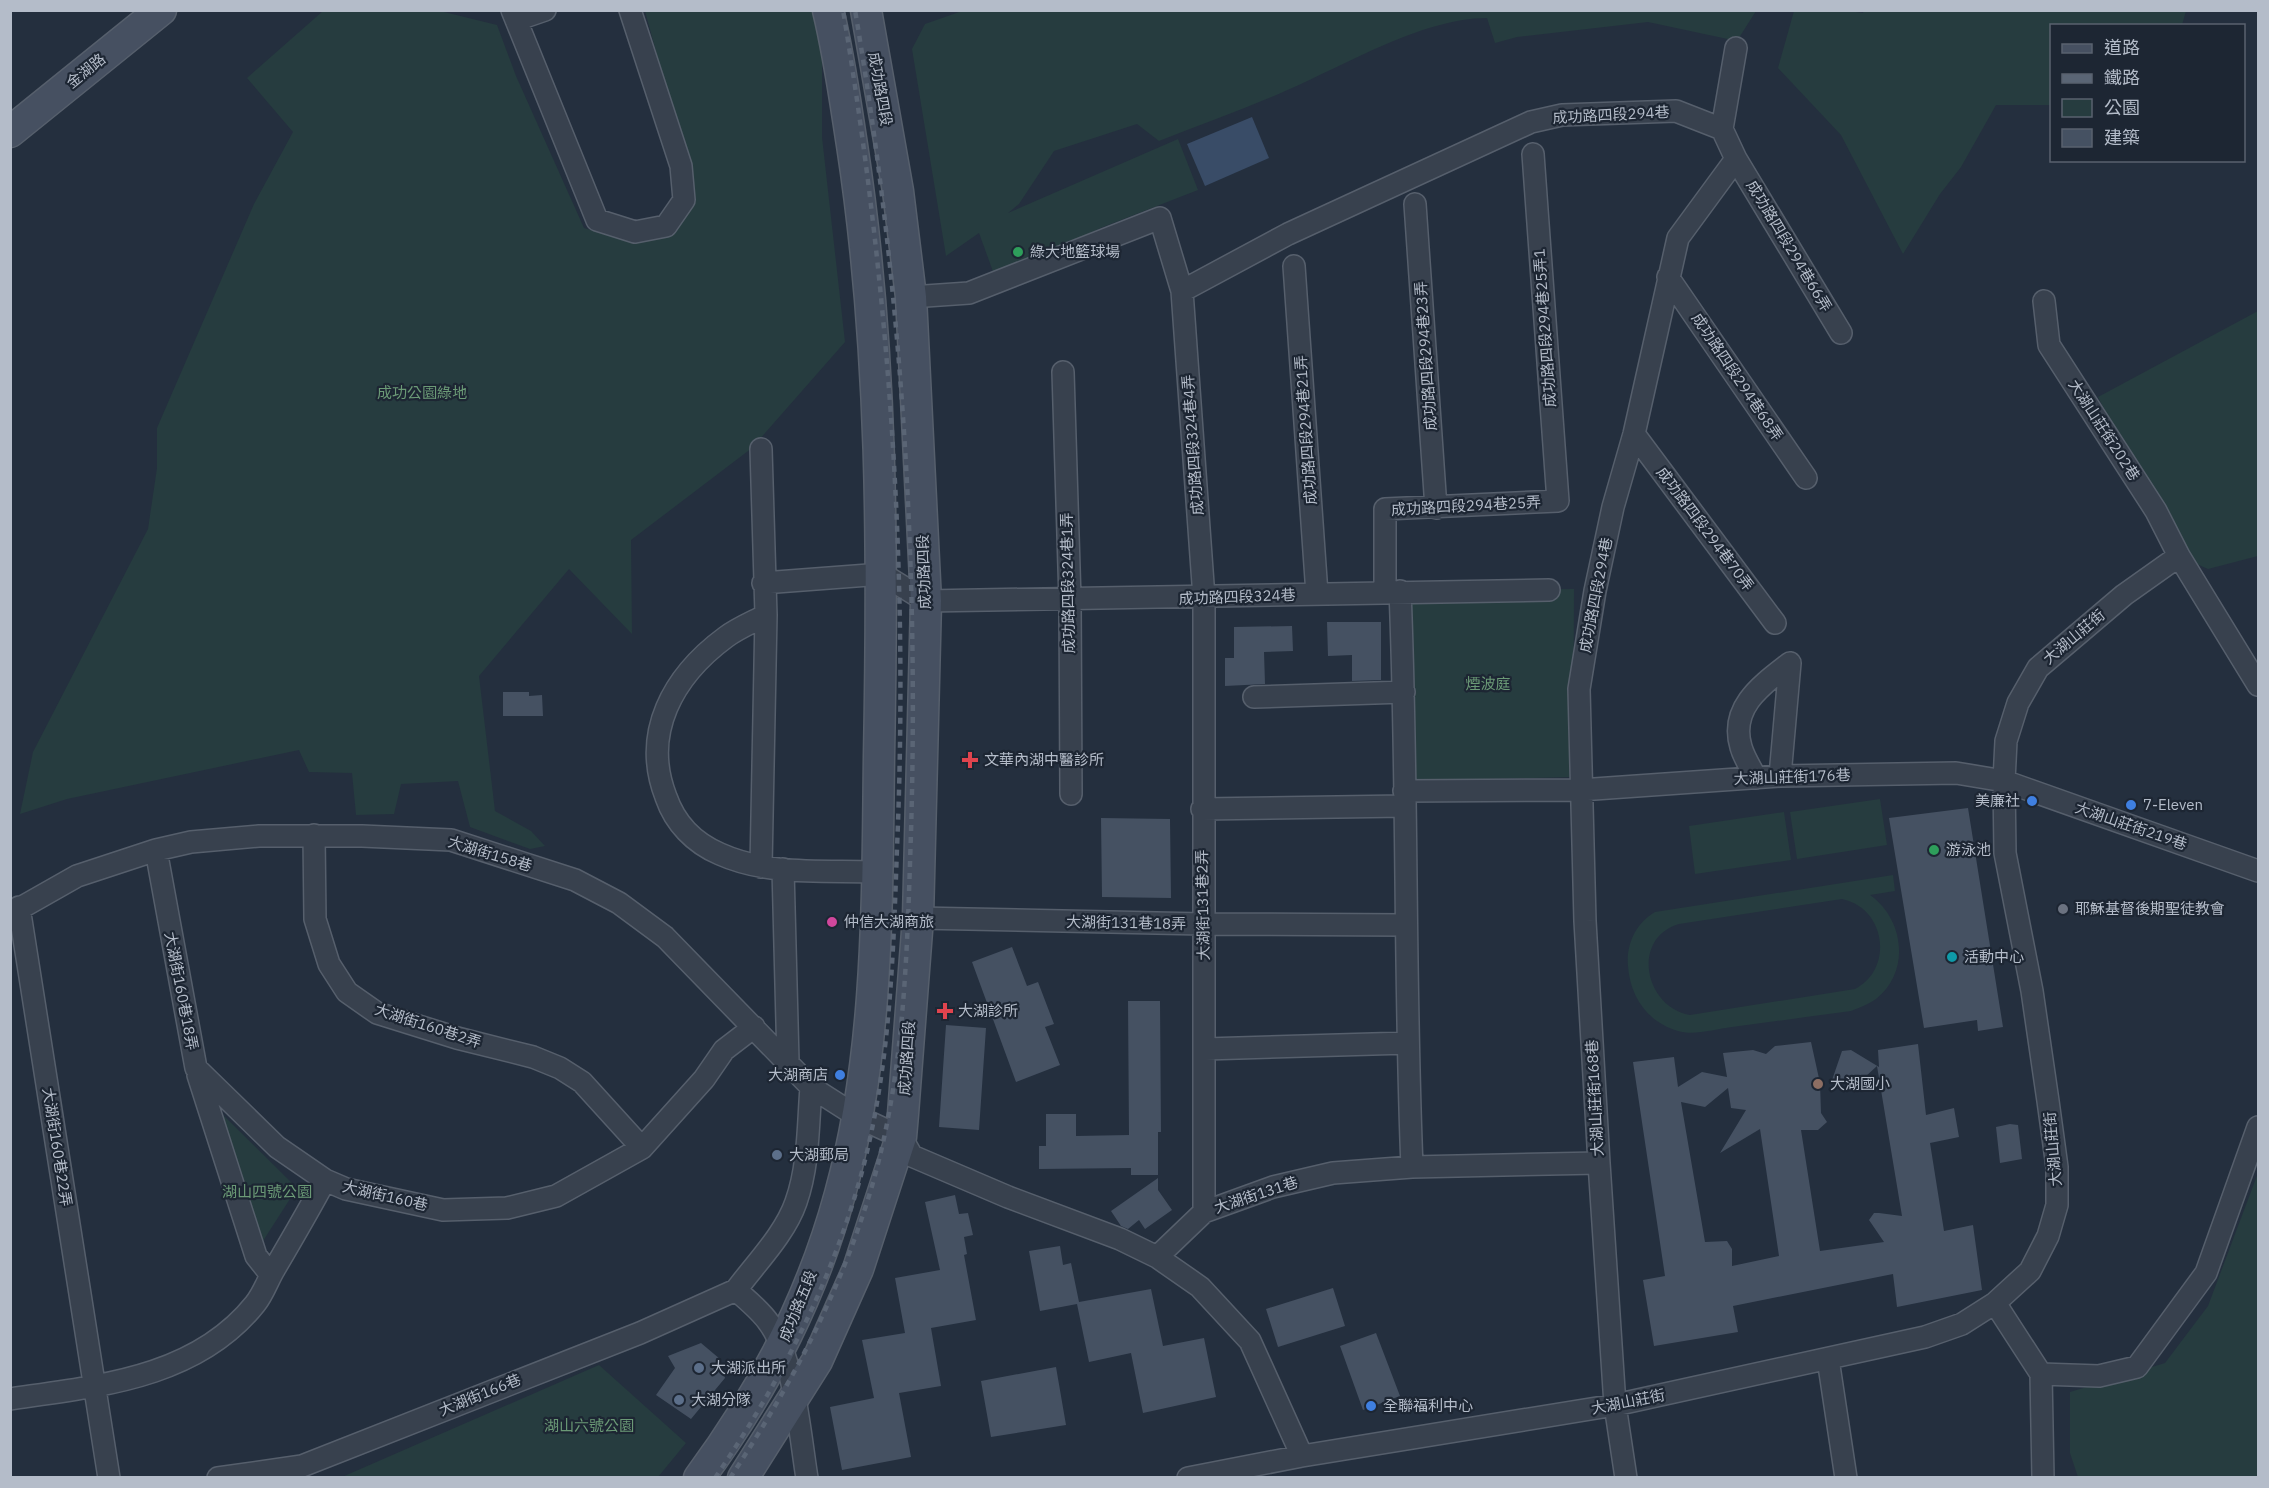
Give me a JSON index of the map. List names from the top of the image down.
{
  "streets": {
    "main road": ["金湖路", "成功路四段", "成功路五段"],
    "street": [
      "成功路四段294巷",
      "成功路四段294巷66弄",
      "成功路四段294巷25弄1",
      "成功路四段294巷23弄",
      "成功路四段294巷68弄",
      "成功路四段294巷21弄",
      "大湖山莊街202巷",
      "成功路四段324巷4弄",
      "成功路四段294巷25弄",
      "成功路四段294巷70弄",
      "成功路四段324巷1弄",
      "成功路四段324巷",
      "大湖山莊街",
      "大湖山莊街176巷",
      "大湖山莊街219巷",
      "大湖街158巷",
      "大湖街131巷2弄",
      "大湖街131巷18弄",
      "大湖街160巷18弄",
      "大湖街160巷2弄",
      "大湖山莊街168巷",
      "大湖街160巷22弄",
      "大湖街131巷",
      "大湖街160巷",
      "大湖街166巷"
    ]
  },
  "crossings": [
    ["成功路四段", "成功路四段324巷"],
    ["成功路四段", "大湖街131巷18弄"],
    ["成功路四段294巷", "成功路四段294巷66弄"],
    ["成功路四段294巷", "成功路四段294巷68弄"],
    ["成功路四段294巷", "成功路四段324巷4弄"],
    ["成功路四段294巷", "成功路四段294巷70弄"],
    ["成功路四段294巷", "大湖山莊街176巷"],
    ["成功路四段294巷", "大湖山莊街168巷"],
    ["成功路四段294巷25弄1", "成功路四段294巷25弄"],
    ["成功路四段294巷23弄", "成功路四段294巷25弄"],
    ["成功路四段294巷21弄", "成功路四段324巷"],
    ["大湖山莊街202巷", "大湖山莊街"],
    ["成功路四段324巷4弄", "成功路四段324巷"],
    ["成功路四段324巷4弄", "大湖街131巷2弄"],
    ["成功路四段294巷25弄", "成功路四段324巷"],
    ["成功路四段324巷1弄", "成功路四段324巷"],
    ["成功路四段324巷", "大湖街131巷2弄"],
    ["大湖山莊街", "大湖山莊街176巷"],
    ["大湖山莊街", "大湖山莊街219巷"],
    ["大湖山莊街", "大湖山莊街168巷"],
    ["大湖山莊街176巷", "大湖山莊街219巷"],
    ["大湖山莊街176巷", "大湖山莊街168巷"],
    ["大湖街158巷", "大湖街160巷18弄"],
    ["大湖街158巷", "大湖街160巷2弄"],
    ["大湖街158巷", "大湖街160巷22弄"],
    ["大湖街158巷", "大湖街160巷"],
    ["大湖街158巷", "成功路五段"],
    ["大湖街131巷2弄", "大湖街131巷18弄"],
    ["大湖街131巷2弄", "大湖街131巷"],
    ["大湖街160巷18弄", "大湖街160巷"],
    ["大湖街160巷2弄", "大湖街160巷"],
    ["大湖山莊街168巷", "大湖街131巷"],
    ["大湖街160巷22弄", "大湖街160巷"]
  ],
  "parks": [
    "成功公園綠地",
    "煙波庭",
    "湖山四號公園",
    "湖山六號公園"
  ],
  "places": {
    "other": [
      "綠大地籃球場",
      "美廉社",
      "7-Eleven",
      "游泳池",
      "耶穌基督後期聖徒教會",
      "仲信大湖商旅",
      "活動中心",
      "大湖商店",
      "大湖國小",
      "大湖郵局",
      "大湖派出所",
      "大湖分隊",
      "全聯福利中心"
    ],
    "health": ["文華內湖中醫診所", "大湖診所"]
  },
  "legend": [
    "道路",
    "鐵路",
    "公園",
    "建築"
  ]
}
